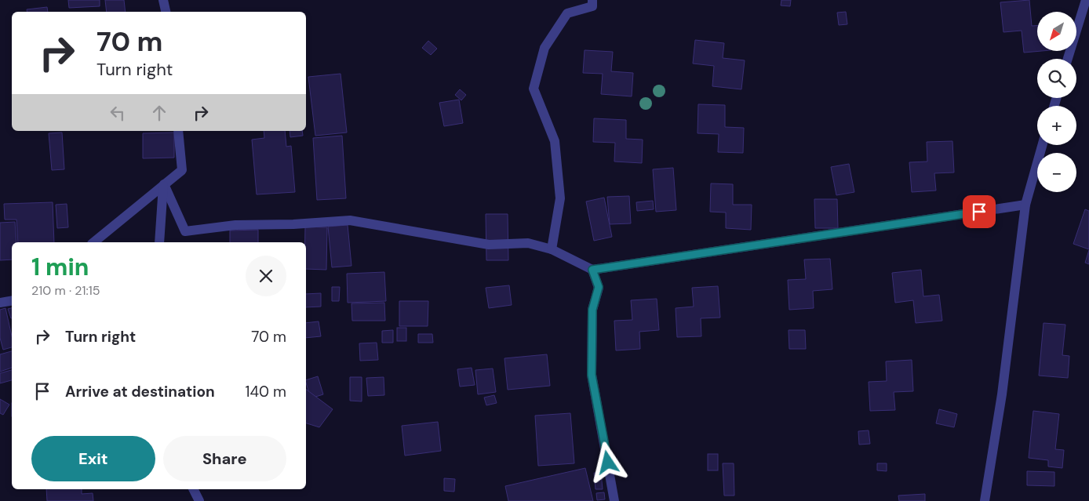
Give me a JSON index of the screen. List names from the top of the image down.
{
  "north": "bottom left",
  "page": {
    "map_buttons": ["+", "−"],
    "turn": ["70 m", "Turn right"],
    "heading": ["1 min", "210 m · 21:15"],
    "list": [
      {
        "name": "Turn right",
        "value": "70 m"
      },
      {
        "name": "Arrive at destination",
        "value": "140 m"
      }
    ],
    "buttons": ["Exit", "Share"]
  }
}
